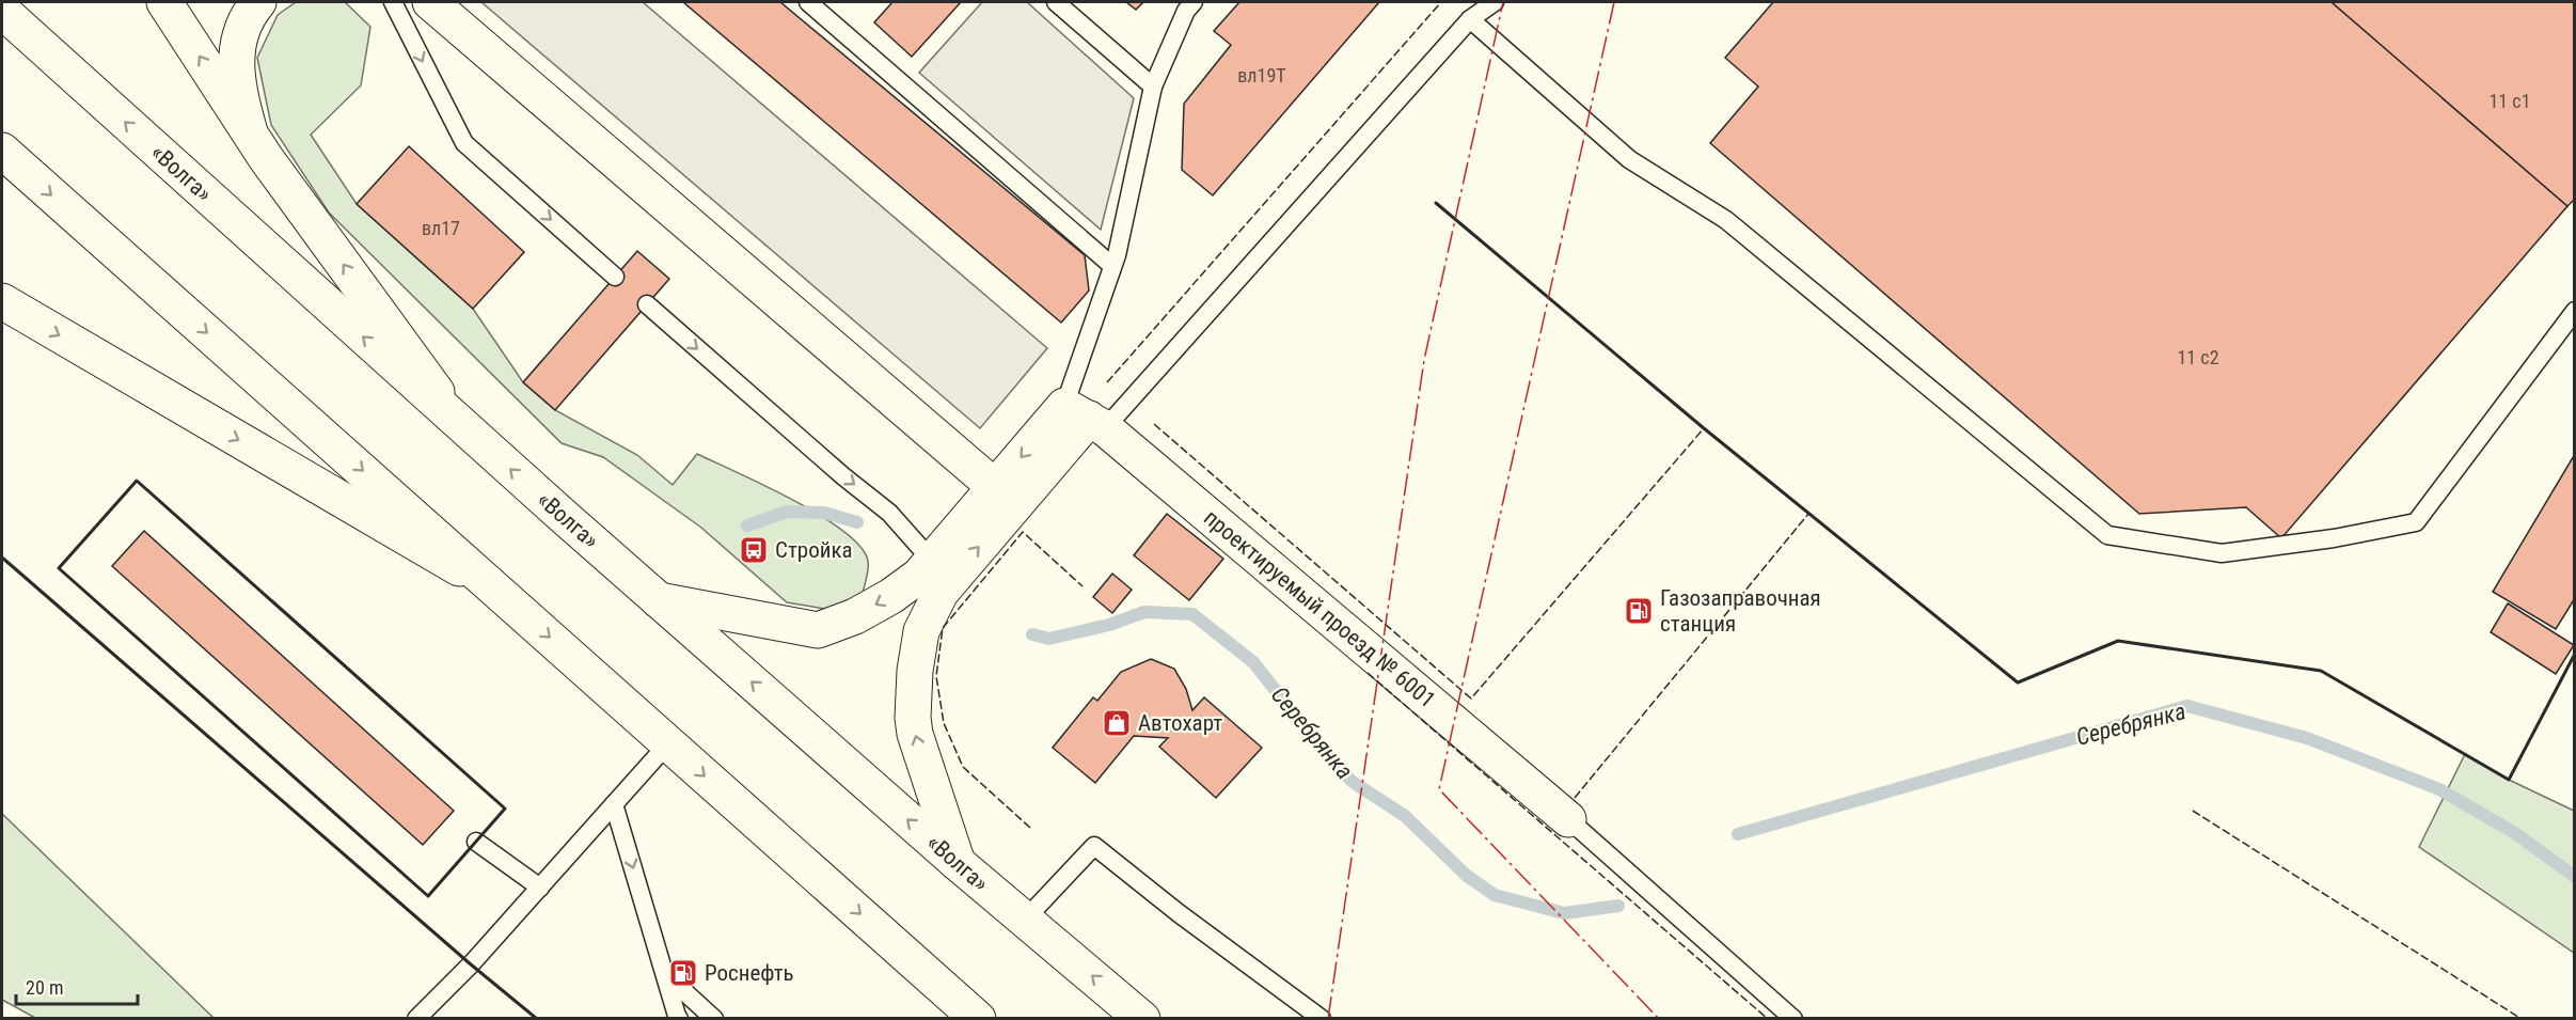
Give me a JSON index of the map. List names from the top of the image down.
{
  "streets": {
    "main road": ["«Волга»", "проектируемый проезд № 6001"]
  },
  "water": ["Серебрянка"],
  "places": {
    "bus stop": ["Стройка"],
    "fuel station": ["Газозаправочная станция", "Роснефть"],
    "shop": ["Автохарт"]
  },
  "house_numbers": [
    "вл19Т",
    "11 с1",
    "вл17",
    "11 с2"
  ],
  "scale_bar": "20 m"
}
